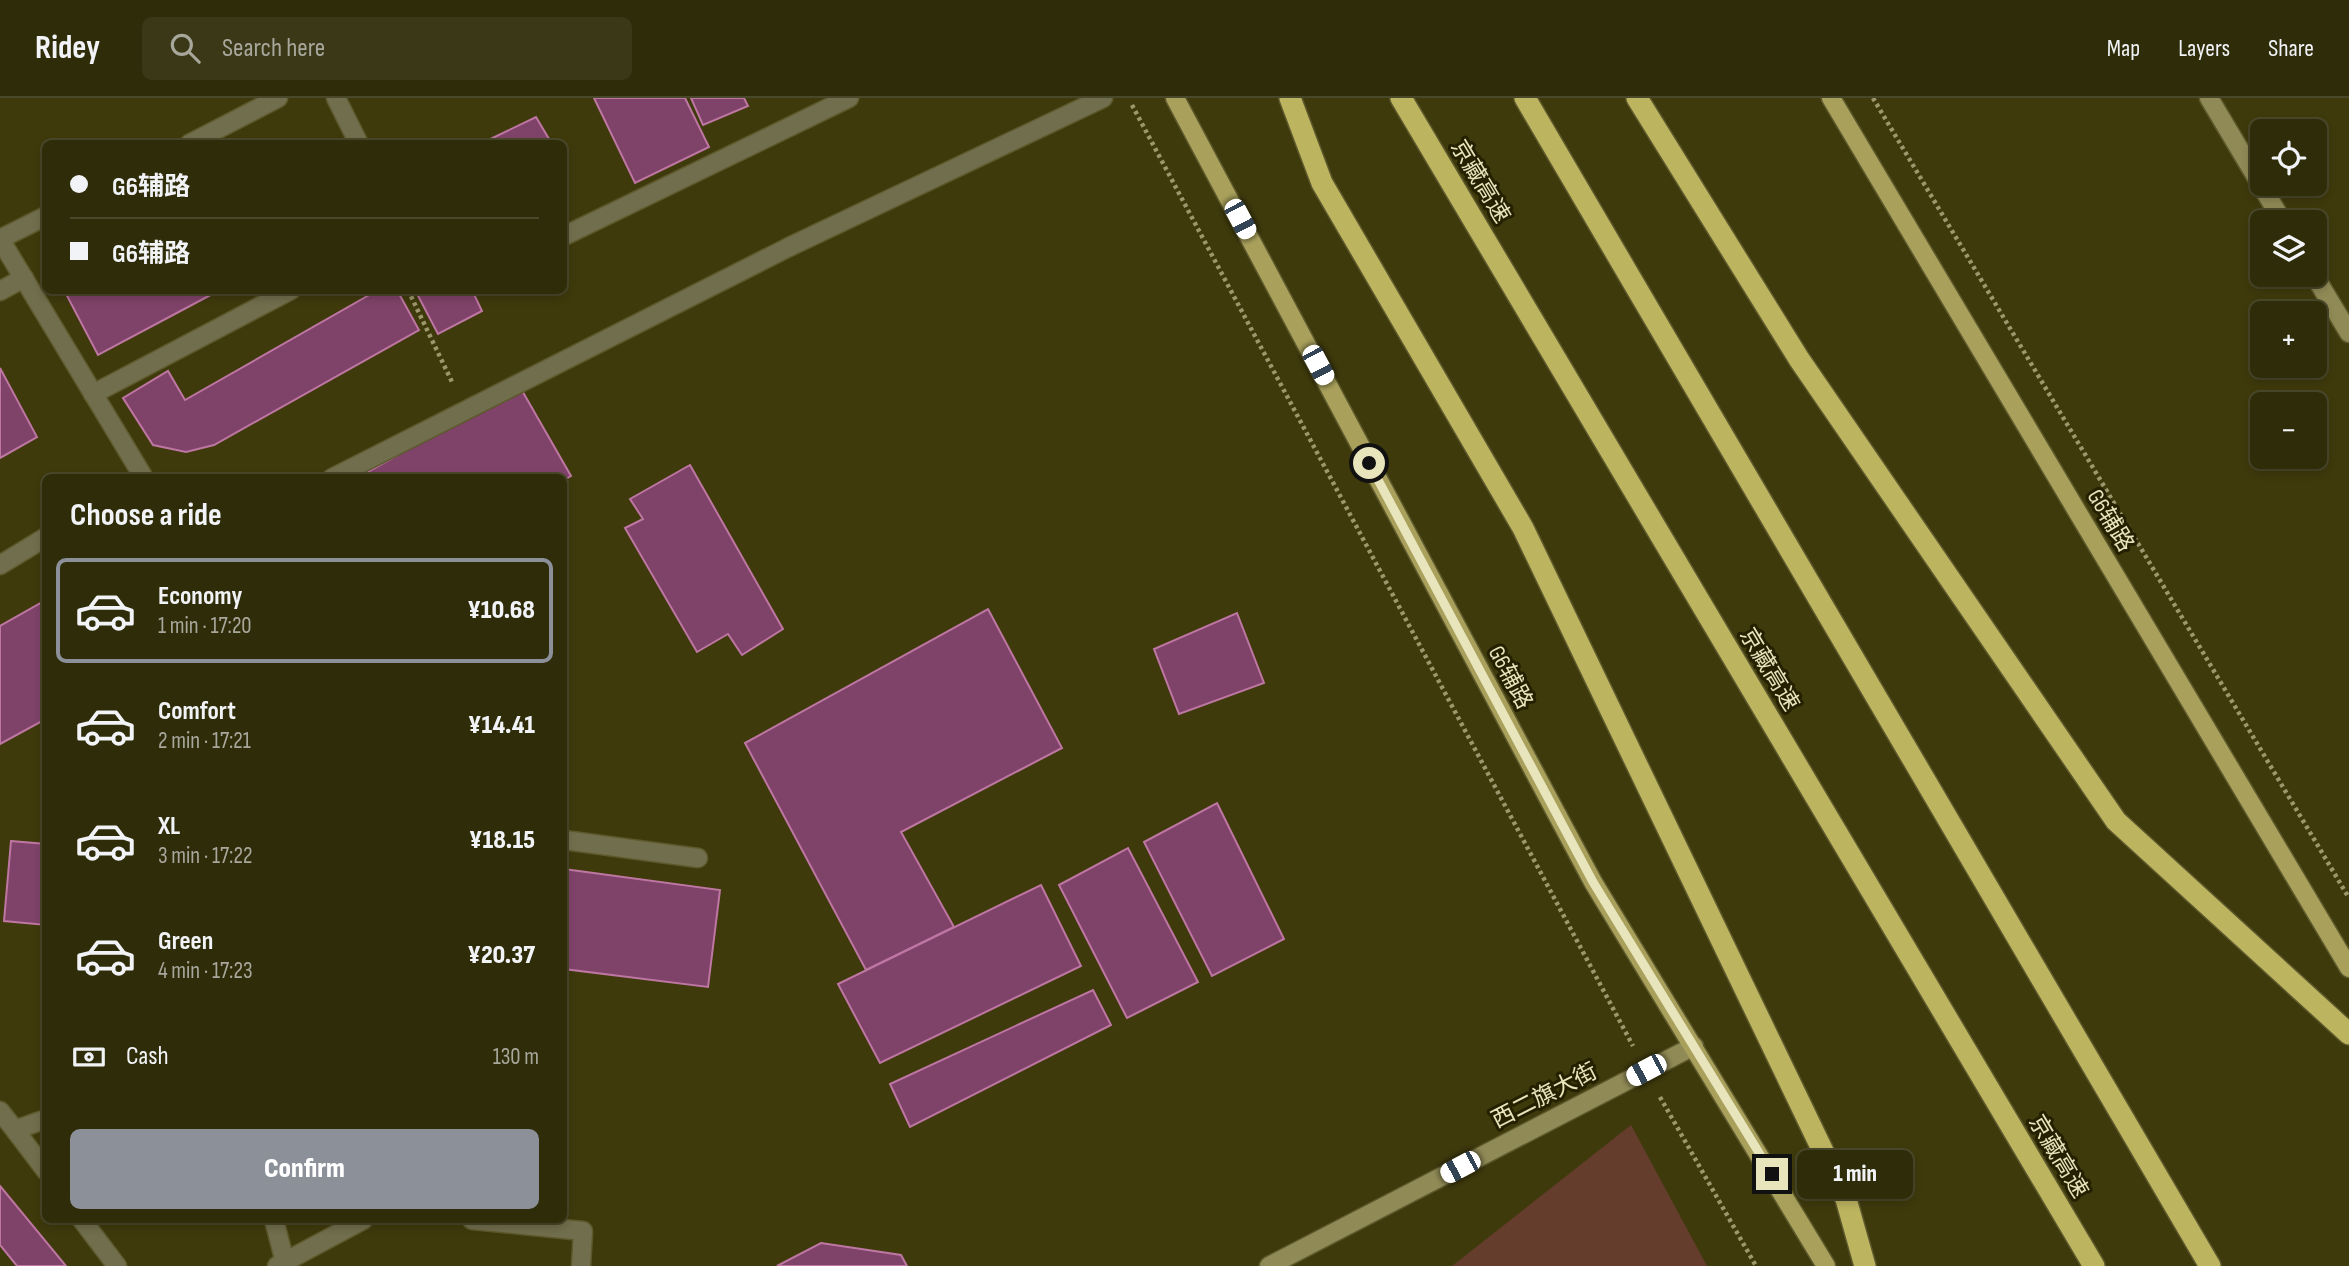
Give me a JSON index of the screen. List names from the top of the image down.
{
  "streets": {
    "highway": ["京藏高速"],
    "main road": ["G6辅路", "西二旗大街"]
  },
  "crossings": [
    ["G6辅路", "西二旗大街"]
  ],
  "page": {
    "header": "Ridey",
    "search": "Search here",
    "nav": ["Map", "Layers", "Share"],
    "map_buttons": ["+", "−"],
    "banner": ["G6辅路", "G6辅路"],
    "heading": "Choose a ride",
    "list": [
      {
        "name": "Economy",
        "note": "1 min · 17:20",
        "value": "¥10.68"
      },
      {
        "name": "Comfort",
        "note": "2 min · 17:21",
        "value": "¥14.41"
      },
      {
        "name": "XL",
        "note": "3 min · 17:22",
        "value": "¥18.15"
      },
      {
        "name": "Green",
        "note": "4 min · 17:23",
        "value": "¥20.37"
      }
    ],
    "pay": ["Cash", "130 m"],
    "buttons": "Confirm",
    "bubble": "1 min"
  }
}
